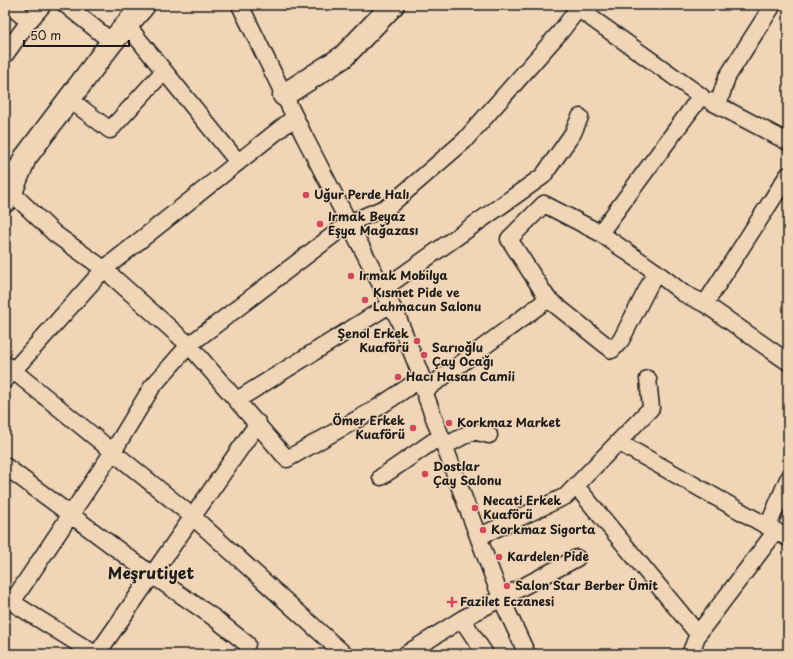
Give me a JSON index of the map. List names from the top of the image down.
{
  "districts": ["Meşrutiyet"],
  "places": {
    "other": [
      "Uğur Perde Halı",
      "Irmak Beyaz Eşya Mağazası",
      "Irmak Mobilya",
      "Kısmet Pide ve Lahmacun Salonu",
      "Şenol Erkek Kuaförü",
      "Sarıoğlu Çay Ocağı",
      "Hacı Hasan Camii",
      "Korkmaz Market",
      "Ömer Erkek Kuaförü",
      "Dostlar Çay Salonu",
      "Necati Erkek Kuaförü",
      "Korkmaz Sigorta",
      "Kardelen Pide",
      "Salon Star Berber Ümit"
    ],
    "health": ["Fazilet Eczanesi"]
  },
  "scale_bar": "50 m"
}
